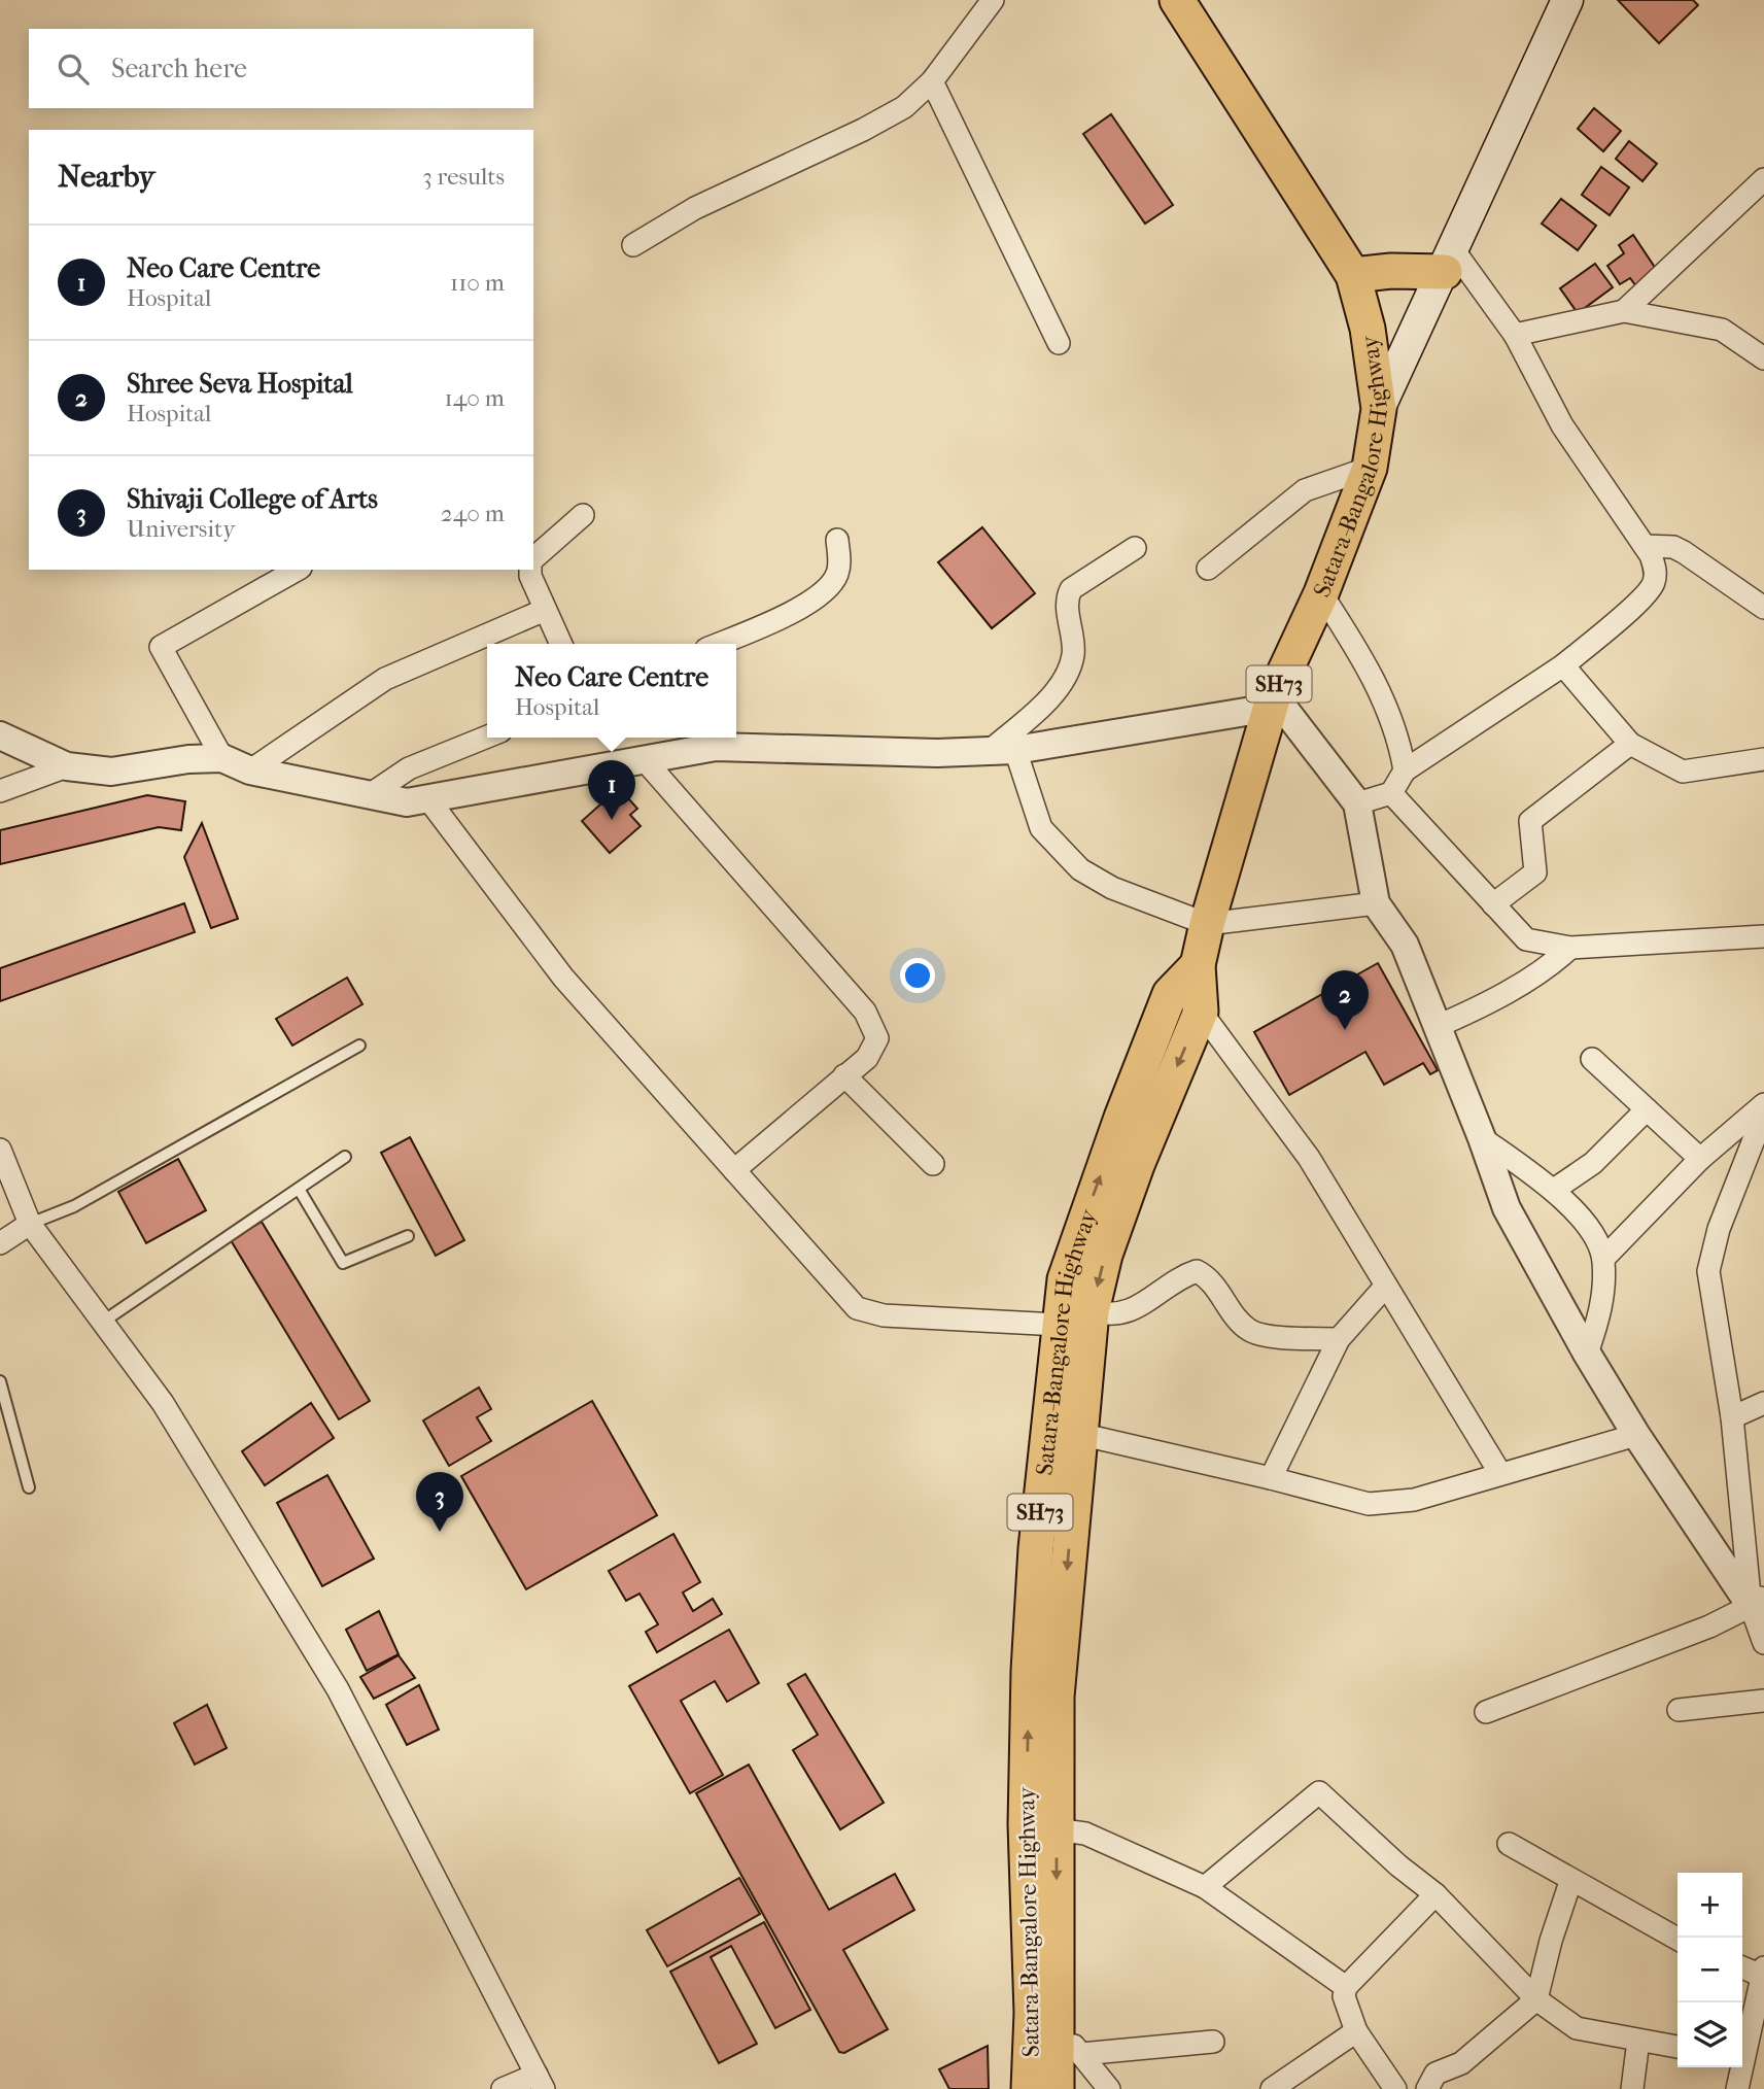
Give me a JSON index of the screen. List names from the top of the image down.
{
  "streets": {
    "main road": ["Satara-Bangalore Highway", "SH73"]
  },
  "page": {
    "search": "Search here",
    "heading": ["Nearby", "3 results"],
    "list": [
      {
        "mark": "1",
        "name": "Neo Care Centre",
        "note": "Hospital",
        "value": "110 m"
      },
      {
        "mark": "2",
        "name": "Shree Seva Hospital",
        "note": "Hospital",
        "value": "140 m"
      },
      {
        "mark": "3",
        "name": "Shivaji College of Arts",
        "note": "University",
        "value": "240 m"
      }
    ],
    "popup": ["Neo Care Centre", "Hospital"],
    "pins": ["1", "2", "3"],
    "map_buttons": ["+", "−"]
  }
}
